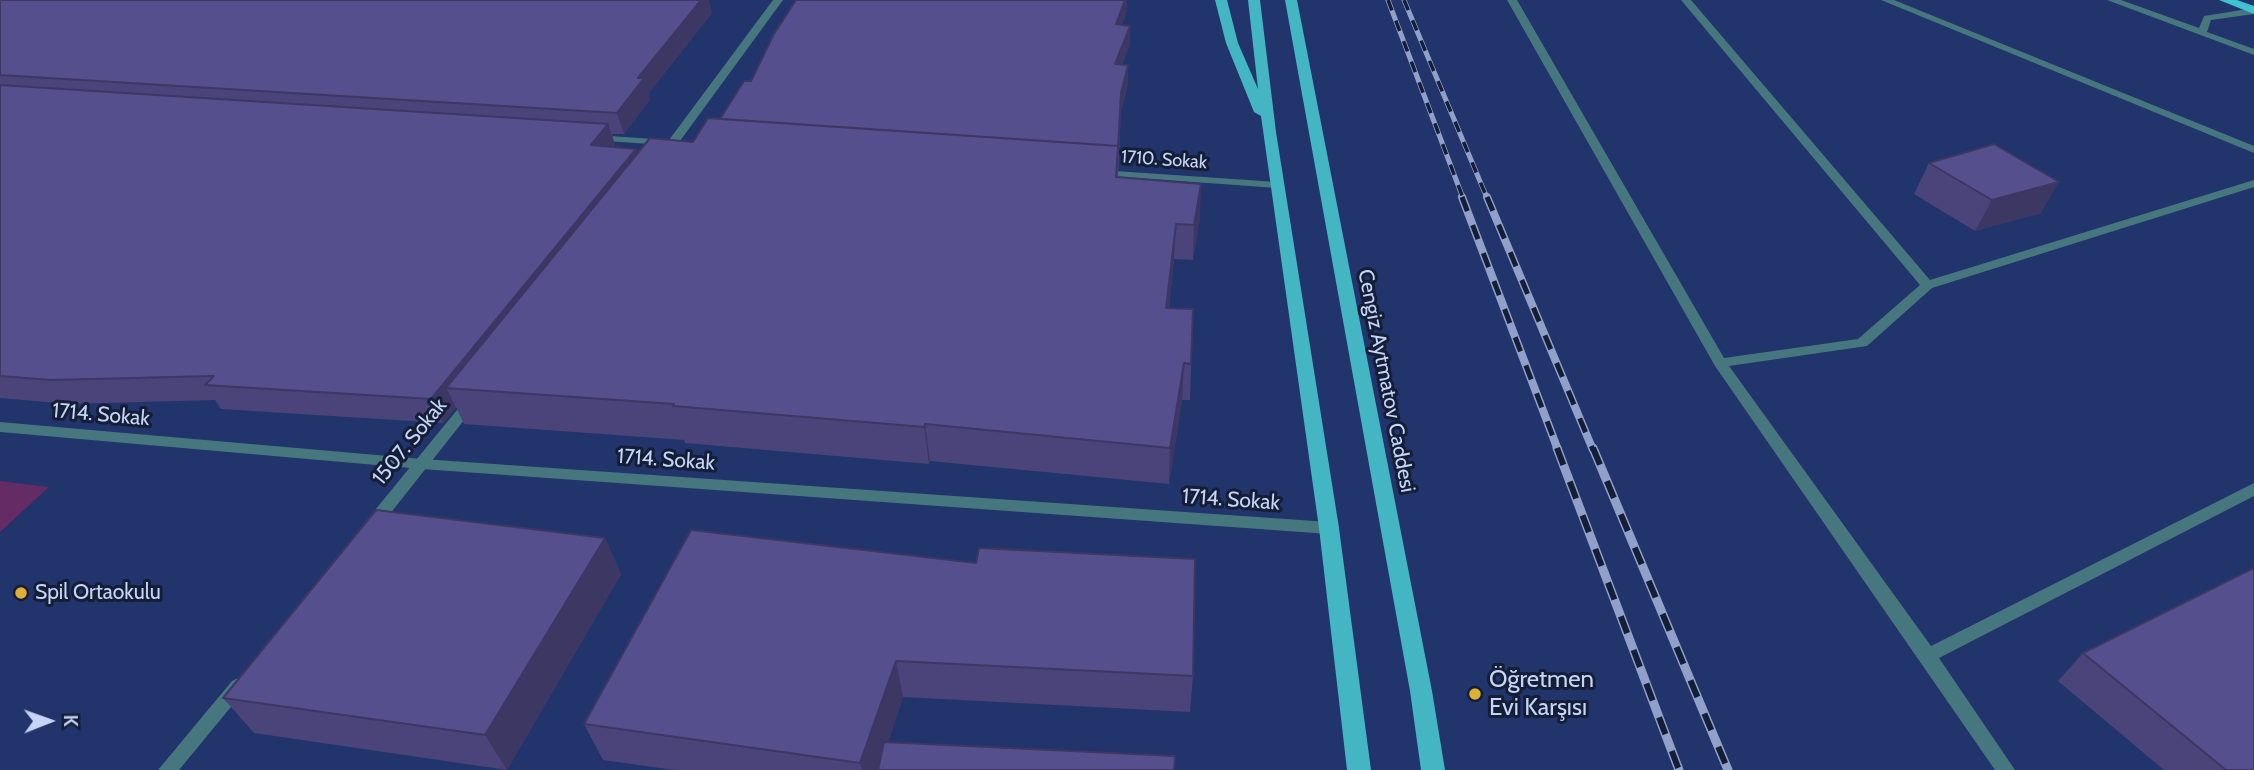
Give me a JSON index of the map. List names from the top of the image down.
{
  "streets": {
    "main road": ["Cengiz Aytmatov Caddesi"],
    "street": ["1710. Sokak", "1714. Sokak", "1507. Sokak"]
  },
  "crossings": [
    ["1714. Sokak", "1507. Sokak"]
  ],
  "places": ["Spil Ortaokulu", "Öğretmen Evi Karşısı"],
  "north": "right"
}
